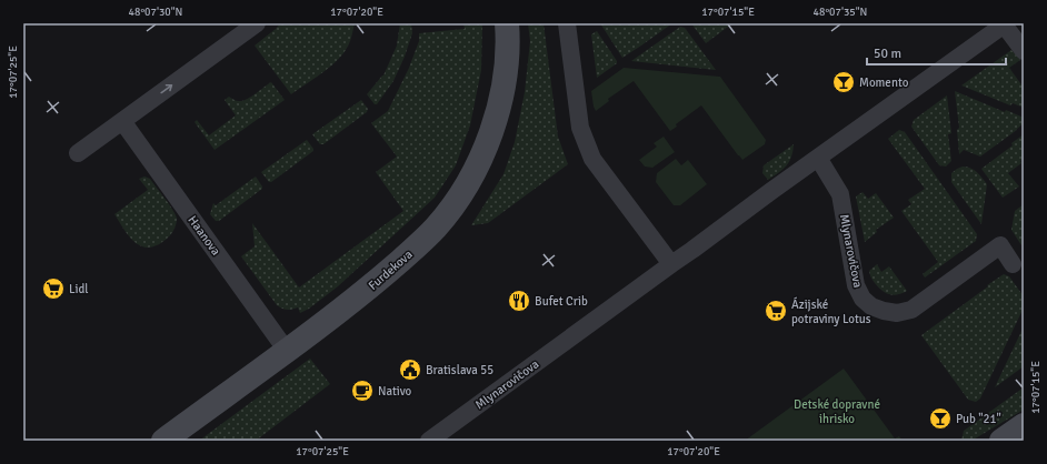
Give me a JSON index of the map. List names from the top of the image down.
{
  "streets": {
    "street": ["Haanova", "Mlynarovičova", "Furdekova"]
  },
  "crossings": [
    ["Haanova", "Furdekova"]
  ],
  "parks": ["Detské dopravné ihrisko"],
  "places": {
    "bar": ["Momento", "Pub \"21\""],
    "supermarket": ["Lidl", "Ázijské potraviny Lotus"],
    "restaurant": ["Bufet Crib"],
    "public building": ["Bratislava 55"],
    "cafe": ["Nativo"]
  },
  "scale_bar": "50 m",
  "coordinates": [
    "48°07'30\"N",
    "17°07'20\"E",
    "17°07'15\"E",
    "48°07'35\"N",
    "17°07'25\"E"
  ]
}
